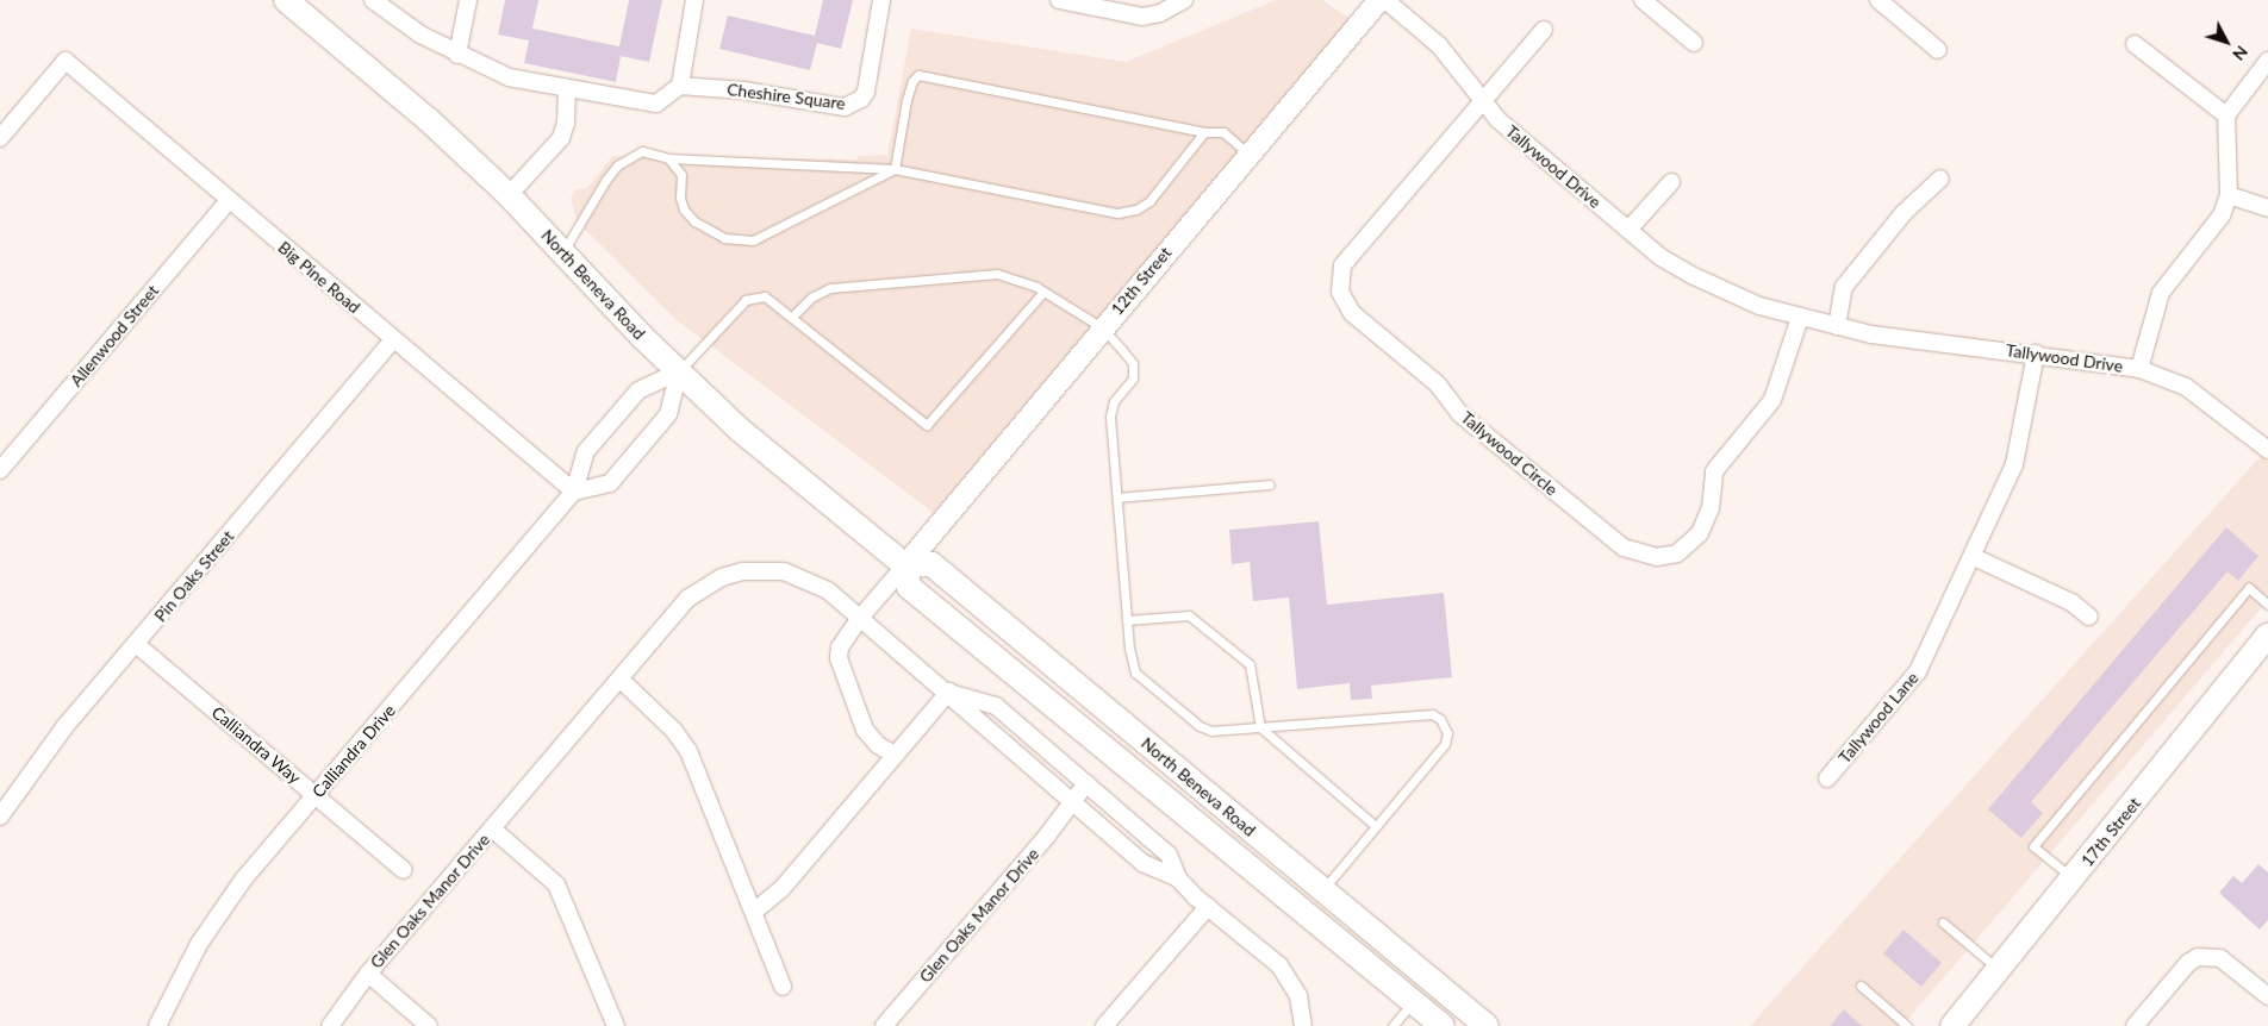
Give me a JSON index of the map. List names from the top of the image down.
{
  "streets": {
    "main road": ["North Beneva Road", "17th Street"],
    "street": [
      "Cheshire Square",
      "Tallywood Drive",
      "Big Pine Road",
      "12th Street",
      "Allenwood Street",
      "Tallywood Circle",
      "Pin Oaks Street",
      "Tallywood Lane",
      "Calliandra Way",
      "Calliandra Drive",
      "Glen Oaks Manor Drive"
    ]
  },
  "crossings": [
    ["Tallywood Drive", "Tallywood Circle"],
    ["Tallywood Drive", "Tallywood Lane"],
    ["Big Pine Road", "Allenwood Street"],
    ["Big Pine Road", "Pin Oaks Street"],
    ["Big Pine Road", "Calliandra Drive"],
    ["12th Street", "North Beneva Road"],
    ["North Beneva Road", "Calliandra Drive"],
    ["Pin Oaks Street", "Calliandra Way"],
    ["Calliandra Way", "Calliandra Drive"]
  ],
  "north": "bottom right"
}
